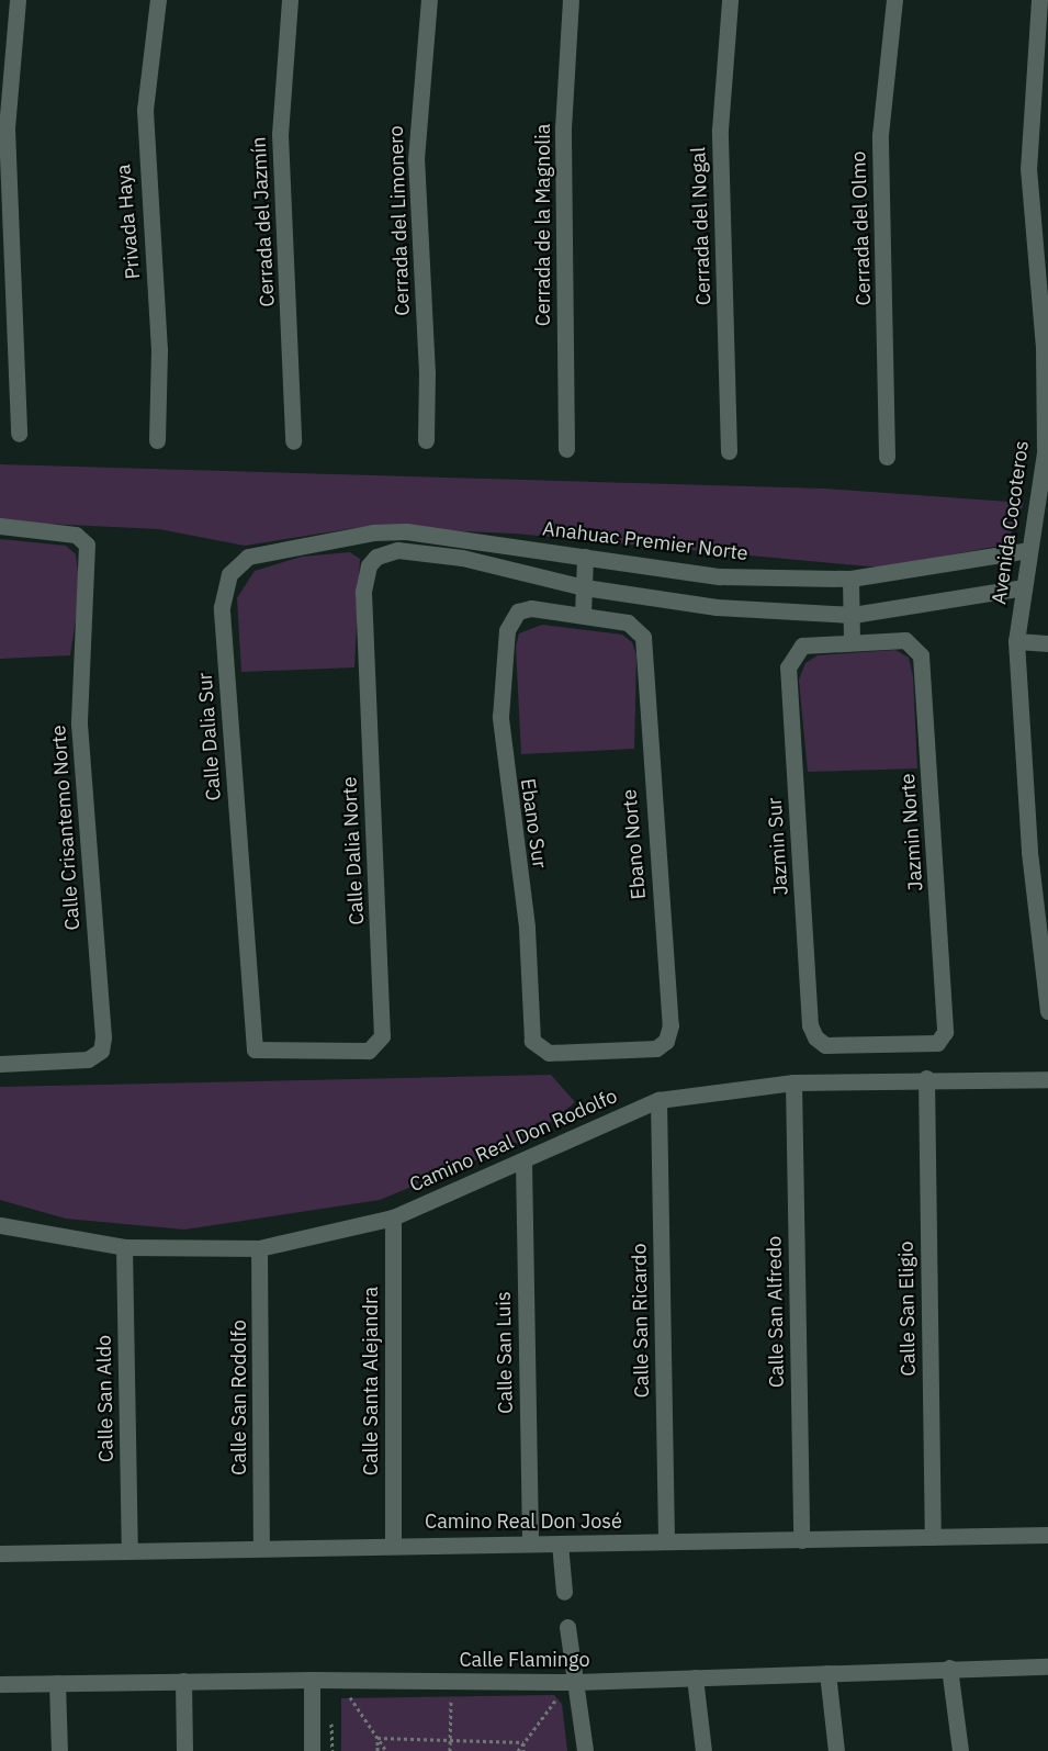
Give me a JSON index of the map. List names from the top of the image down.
{
  "streets": {
    "street": [
      "Cerrada del Limonero",
      "Privada Haya",
      "Cerrada del Jazmín",
      "Cerrada de la Magnolia",
      "Cerrada del Nogal",
      "Cerrada del Olmo",
      "Avenida Cocoteros",
      "Anahuac Premier Norte",
      "Calle Dalia Sur",
      "Ebano Sur",
      "Calle Crisantemo Norte",
      "Jazmin Norte",
      "Ebano Norte",
      "Jazmin Sur",
      "Calle Dalia Norte",
      "Camino Real Don Rodolfo",
      "Calle San Eligio",
      "Calle San Alfredo",
      "Calle San Ricardo",
      "Calle San Luis",
      "Calle Santa Alejandra",
      "Calle San Rodolfo",
      "Calle San Aldo",
      "Camino Real Don José",
      "Calle Flamingo"
    ]
  },
  "crossings": [
    ["Avenida Cocoteros", "Anahuac Premier Norte"],
    ["Anahuac Premier Norte", "Calle Dalia Sur"],
    ["Anahuac Premier Norte", "Calle Dalia Norte"],
    ["Calle Dalia Sur", "Calle Dalia Norte"],
    ["Ebano Sur", "Ebano Norte"],
    ["Jazmin Norte", "Jazmin Sur"],
    ["Camino Real Don Rodolfo", "Calle San Eligio"],
    ["Camino Real Don Rodolfo", "Calle San Alfredo"],
    ["Camino Real Don Rodolfo", "Calle San Ricardo"],
    ["Camino Real Don Rodolfo", "Calle San Luis"],
    ["Camino Real Don Rodolfo", "Calle Santa Alejandra"],
    ["Camino Real Don Rodolfo", "Calle San Rodolfo"],
    ["Camino Real Don Rodolfo", "Calle San Aldo"],
    ["Calle San Eligio", "Camino Real Don José"],
    ["Calle San Alfredo", "Camino Real Don José"],
    ["Calle San Ricardo", "Camino Real Don José"],
    ["Calle San Luis", "Camino Real Don José"],
    ["Calle Santa Alejandra", "Camino Real Don José"],
    ["Calle San Rodolfo", "Camino Real Don José"],
    ["Calle San Aldo", "Camino Real Don José"]
  ]
}
